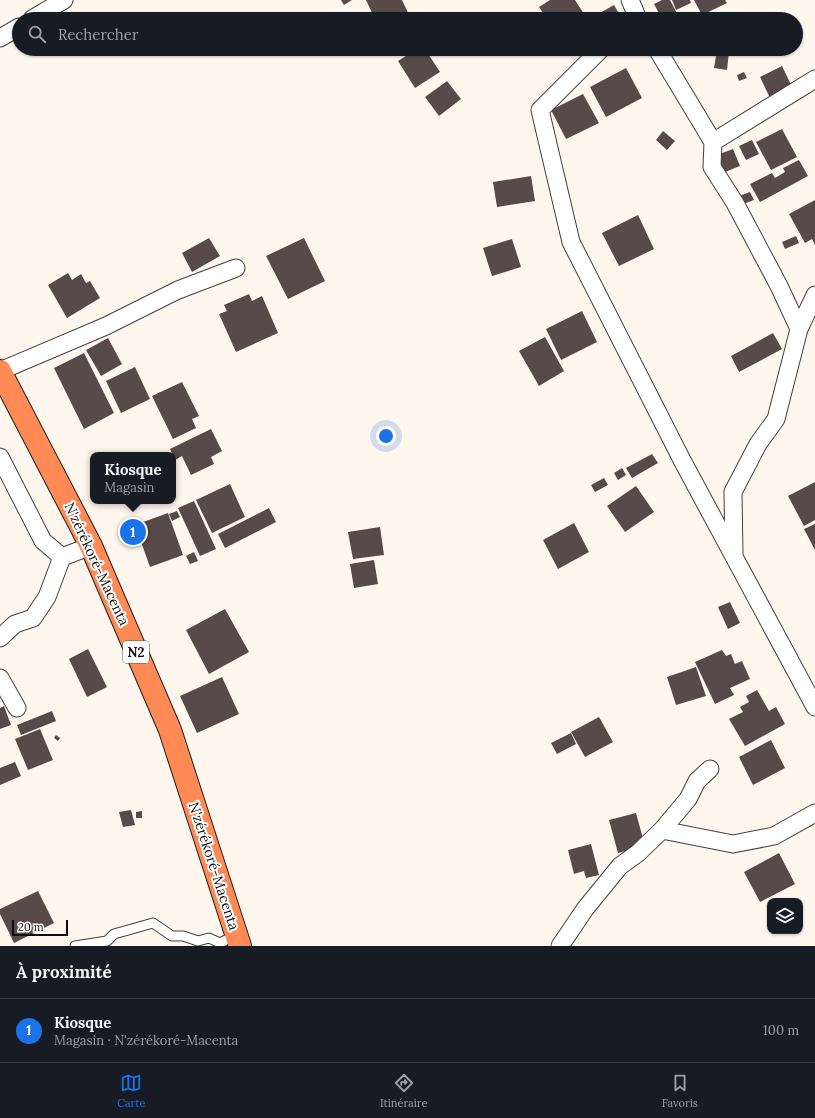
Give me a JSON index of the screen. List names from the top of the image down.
{
  "streets": {
    "highway": ["N'zérékoré-Macenta", "N2"]
  },
  "scale_bar": "20 m",
  "page": {
    "search": "Rechercher",
    "popup": ["Kiosque", "Magasin"],
    "pins": "1",
    "scale": "20 m",
    "heading": "À proximité",
    "list": [
      {
        "mark": "1",
        "name": "Kiosque",
        "note": "Magasin · N'zérékoré-Macenta",
        "value": "100 m"
      }
    ],
    "nav": ["Carte", "Itinéraire", "Favoris"]
  }
}
